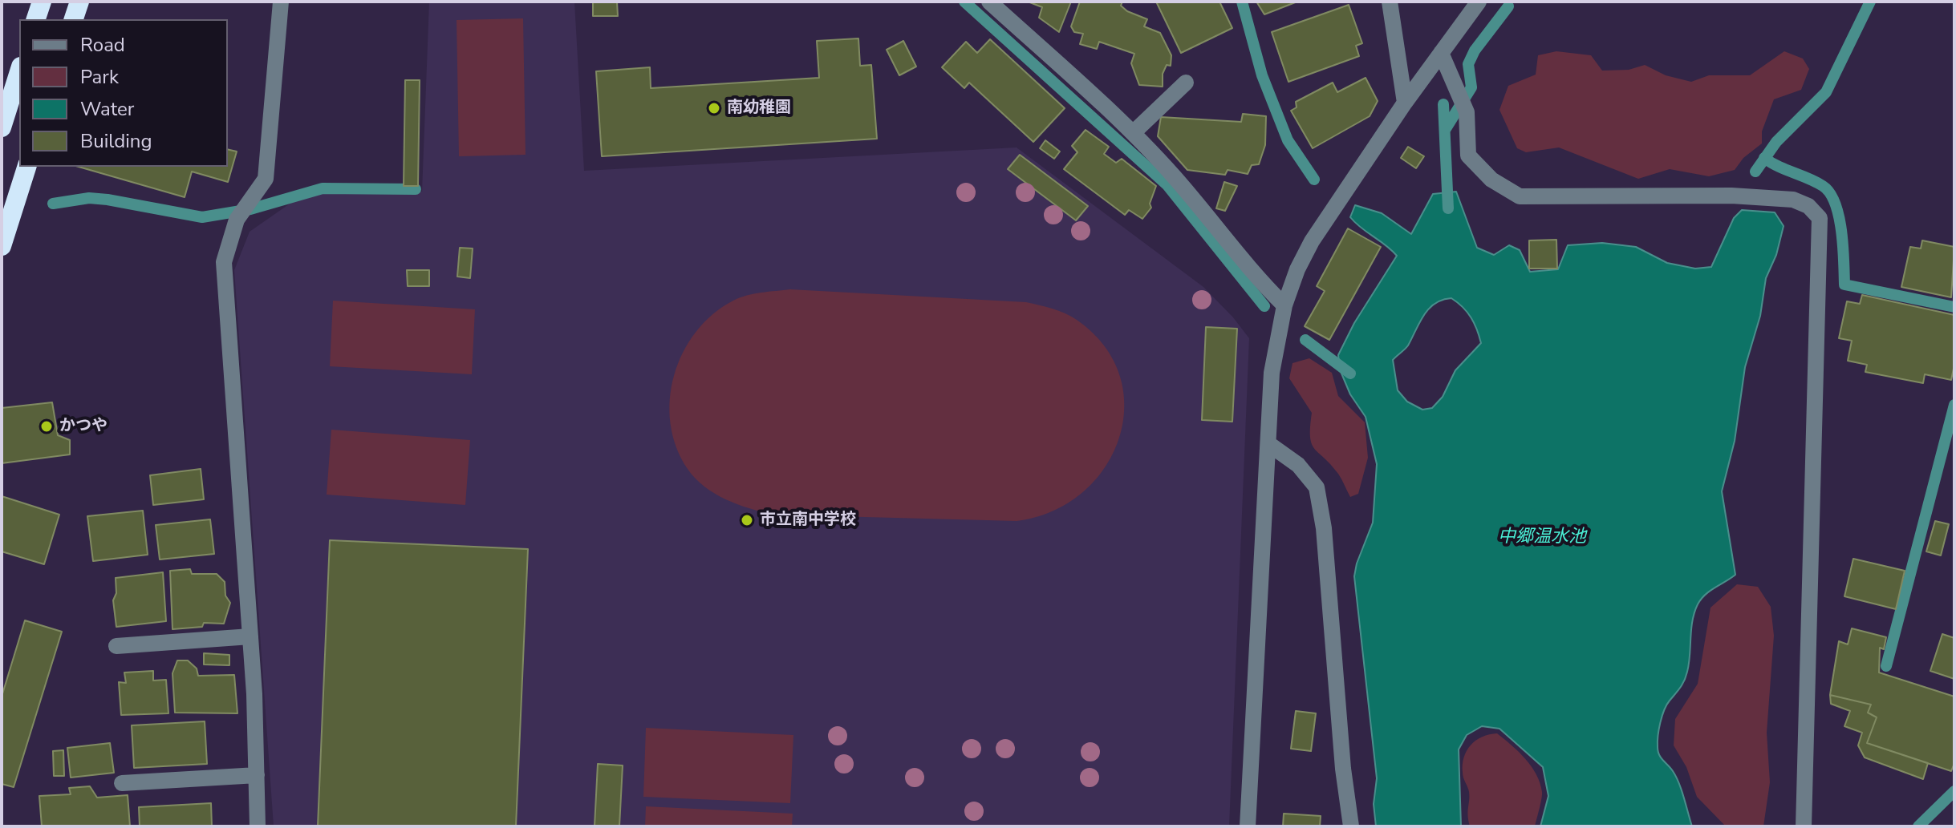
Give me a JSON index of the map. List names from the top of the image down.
{
  "water": ["中郷温水池"],
  "places": ["南幼稚園", "かつや", "市立南中学校"],
  "legend": [
    "Road",
    "Park",
    "Water",
    "Building"
  ]
}
